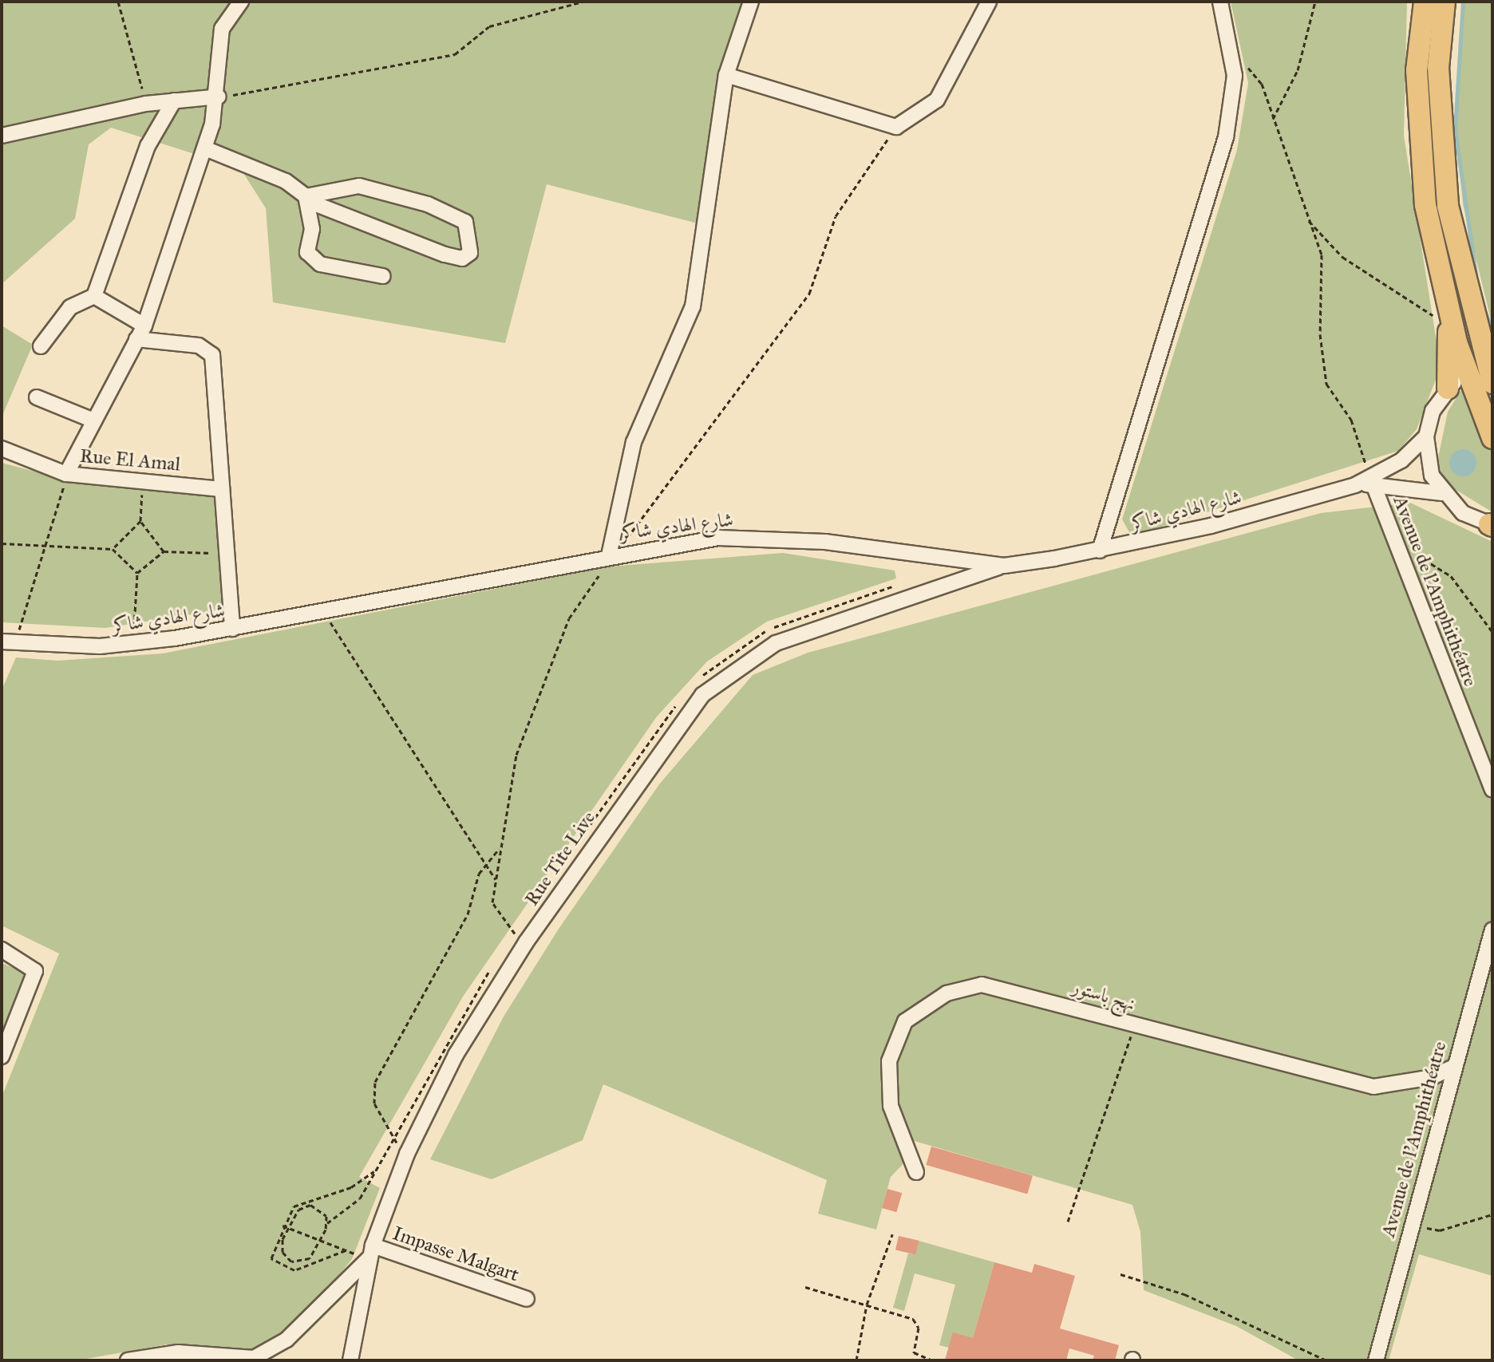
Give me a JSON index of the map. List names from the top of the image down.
{
  "streets": {
    "street": [
      "Rue El Amal",
      "شارع الهادي شاكر",
      "Avenue de l'Amphithéatre",
      "Rue Tite Live",
      "نهج باستور",
      "Impasse Malgart"
    ]
  },
  "crossings": [
    ["شارع الهادي شاكر", "Avenue de l'Amphithéatre"],
    ["شارع الهادي شاكر", "Rue Tite Live"],
    ["Avenue de l'Amphithéatre", "نهج باستور"],
    ["Rue Tite Live", "Impasse Malgart"]
  ]
}
